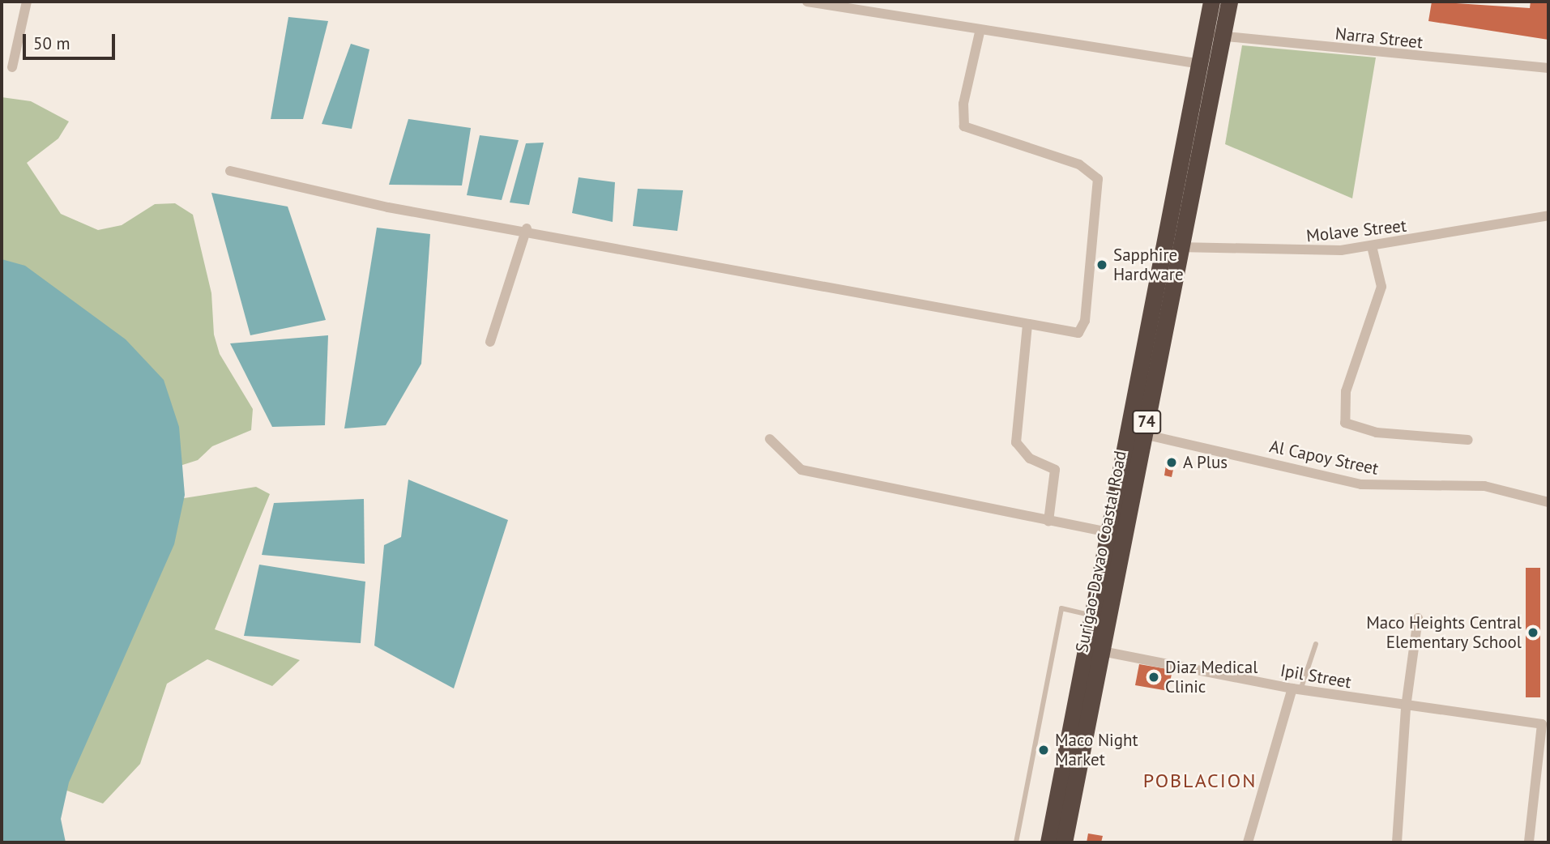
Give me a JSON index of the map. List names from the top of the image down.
{
  "streets": {
    "highway": ["74", "Surigao-Davao Coastal Road"],
    "street": [
      "Narra Street",
      "Molave Street",
      "Al Capoy Street",
      "Ipil Street"
    ]
  },
  "crossings": [
    ["Narra Street", "Surigao-Davao Coastal Road"],
    ["Molave Street", "Surigao-Davao Coastal Road"],
    ["Al Capoy Street", "Surigao-Davao Coastal Road"],
    ["Surigao-Davao Coastal Road", "Ipil Street"]
  ],
  "districts": ["POBLACION"],
  "places": [
    "Sapphire Hardware",
    "A Plus",
    "Maco Heights Central Elementary School",
    "Diaz Medical Clinic",
    "Maco Night Market"
  ],
  "scale_bar": "50 m"
}
